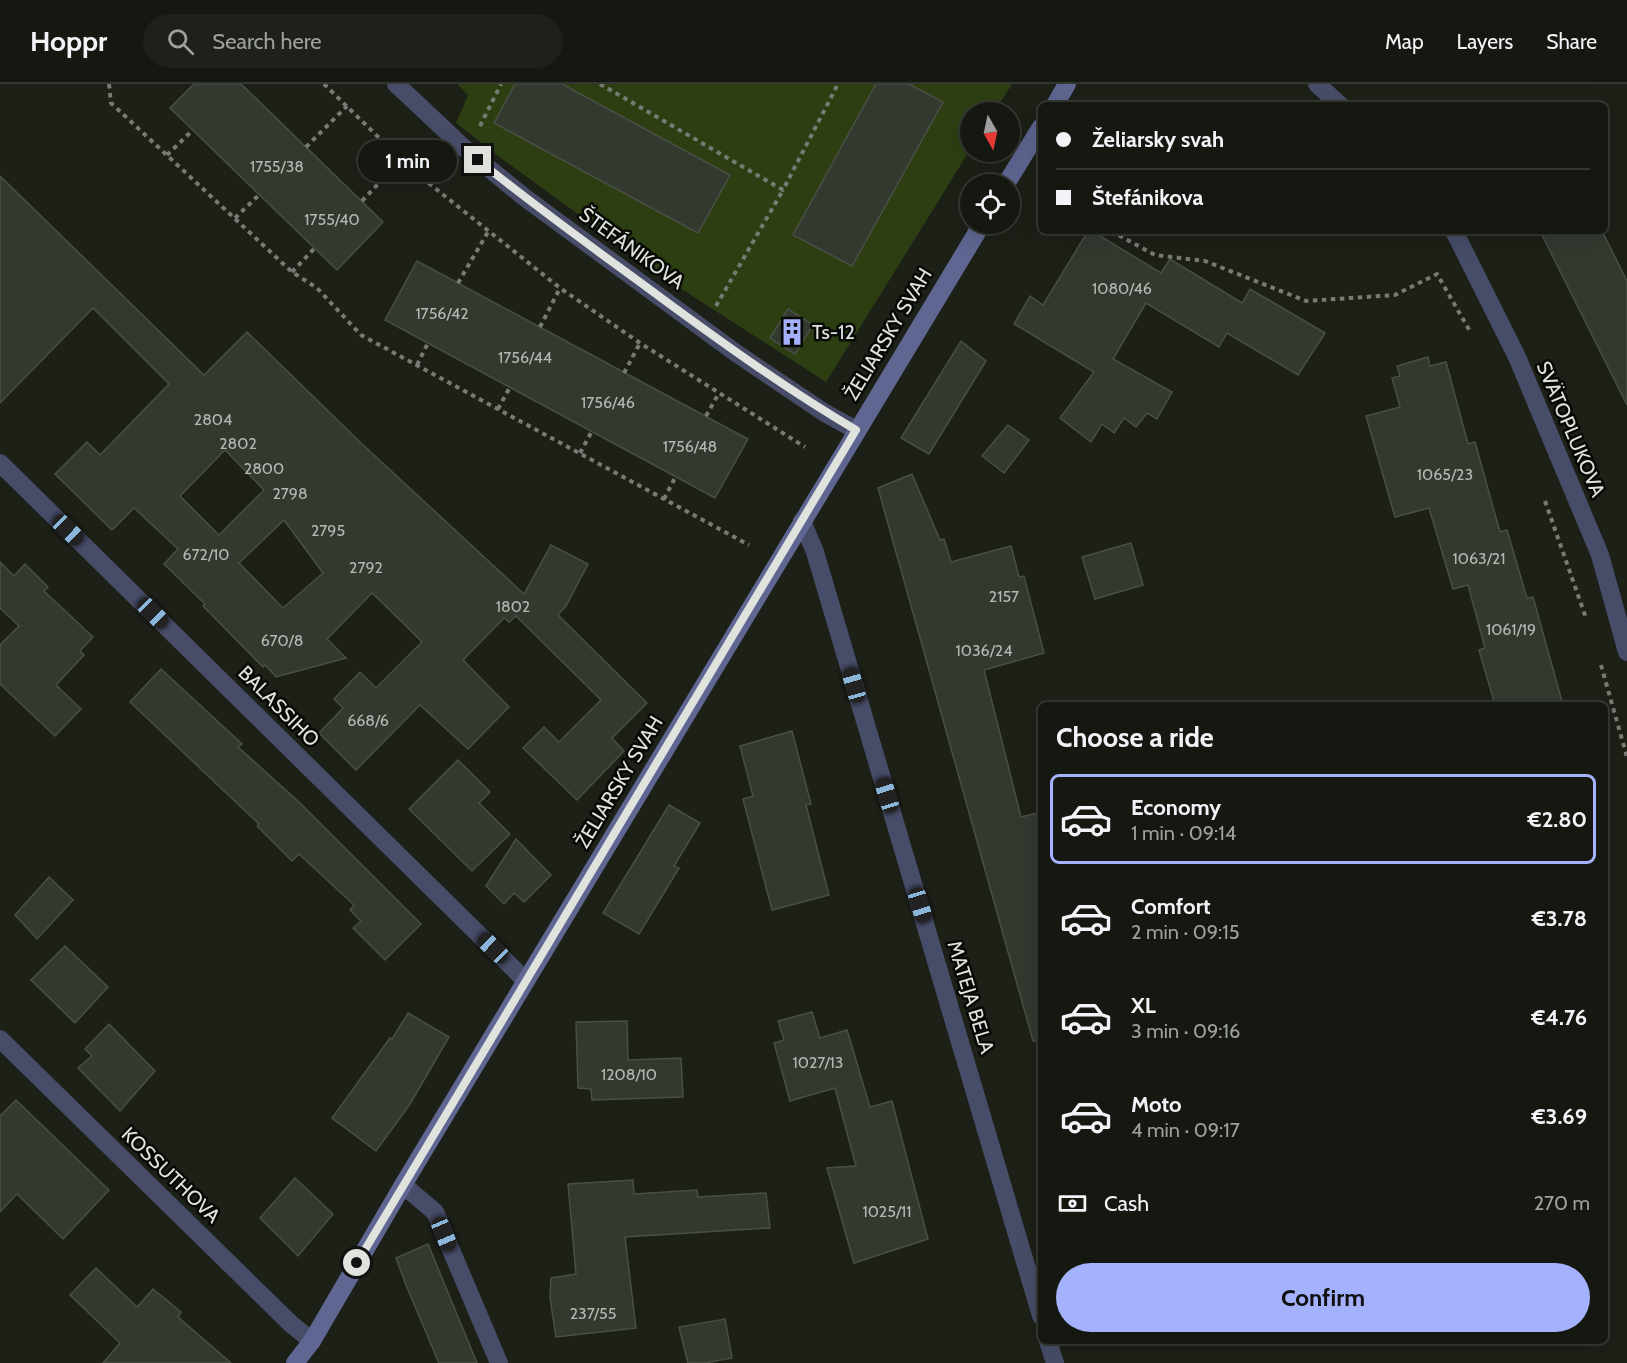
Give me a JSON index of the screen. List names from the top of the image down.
{
  "streets": {
    "street": [
      "ŠTEFÁNIKOVA",
      "ŽELIARSKY SVAH",
      "SVÄTOPLUKOVA",
      "BALASSIHO",
      "MATEJA BELA",
      "KOSSUTHOVA"
    ]
  },
  "crossings": [
    ["ŠTEFÁNIKOVA", "ŽELIARSKY SVAH"],
    ["ŽELIARSKY SVAH", "BALASSIHO"],
    ["ŽELIARSKY SVAH", "MATEJA BELA"],
    ["ŽELIARSKY SVAH", "KOSSUTHOVA"]
  ],
  "places": {
    "building": ["Ts-12"]
  },
  "house_numbers": [
    "1755/38",
    "1755/40",
    "1080/46",
    "1756/42",
    "1756/44",
    "1756/46",
    "2804",
    "2802",
    "1756/48",
    "2800",
    "1065/23",
    "2798",
    "2795",
    "672/10",
    "1063/21",
    "2792",
    "2157",
    "1802",
    "1061/19",
    "670/8",
    "1036/24",
    "668/6",
    "1027/13",
    "1208/10",
    "1025/11",
    "237/55"
  ],
  "north": "bottom",
  "page": {
    "header": "Hoppr",
    "search": "Search here",
    "nav": ["Map", "Layers", "Share"],
    "banner": ["Želiarsky svah", "Štefánikova"],
    "bubble": "1 min",
    "heading": "Choose a ride",
    "list": [
      {
        "name": "Economy",
        "note": "1 min · 09:14",
        "value": "€2.80"
      },
      {
        "name": "Comfort",
        "note": "2 min · 09:15",
        "value": "€3.78"
      },
      {
        "name": "XL",
        "note": "3 min · 09:16",
        "value": "€4.76"
      },
      {
        "name": "Moto",
        "note": "4 min · 09:17",
        "value": "€3.69"
      }
    ],
    "pay": ["Cash", "270 m"],
    "buttons": "Confirm"
  }
}
